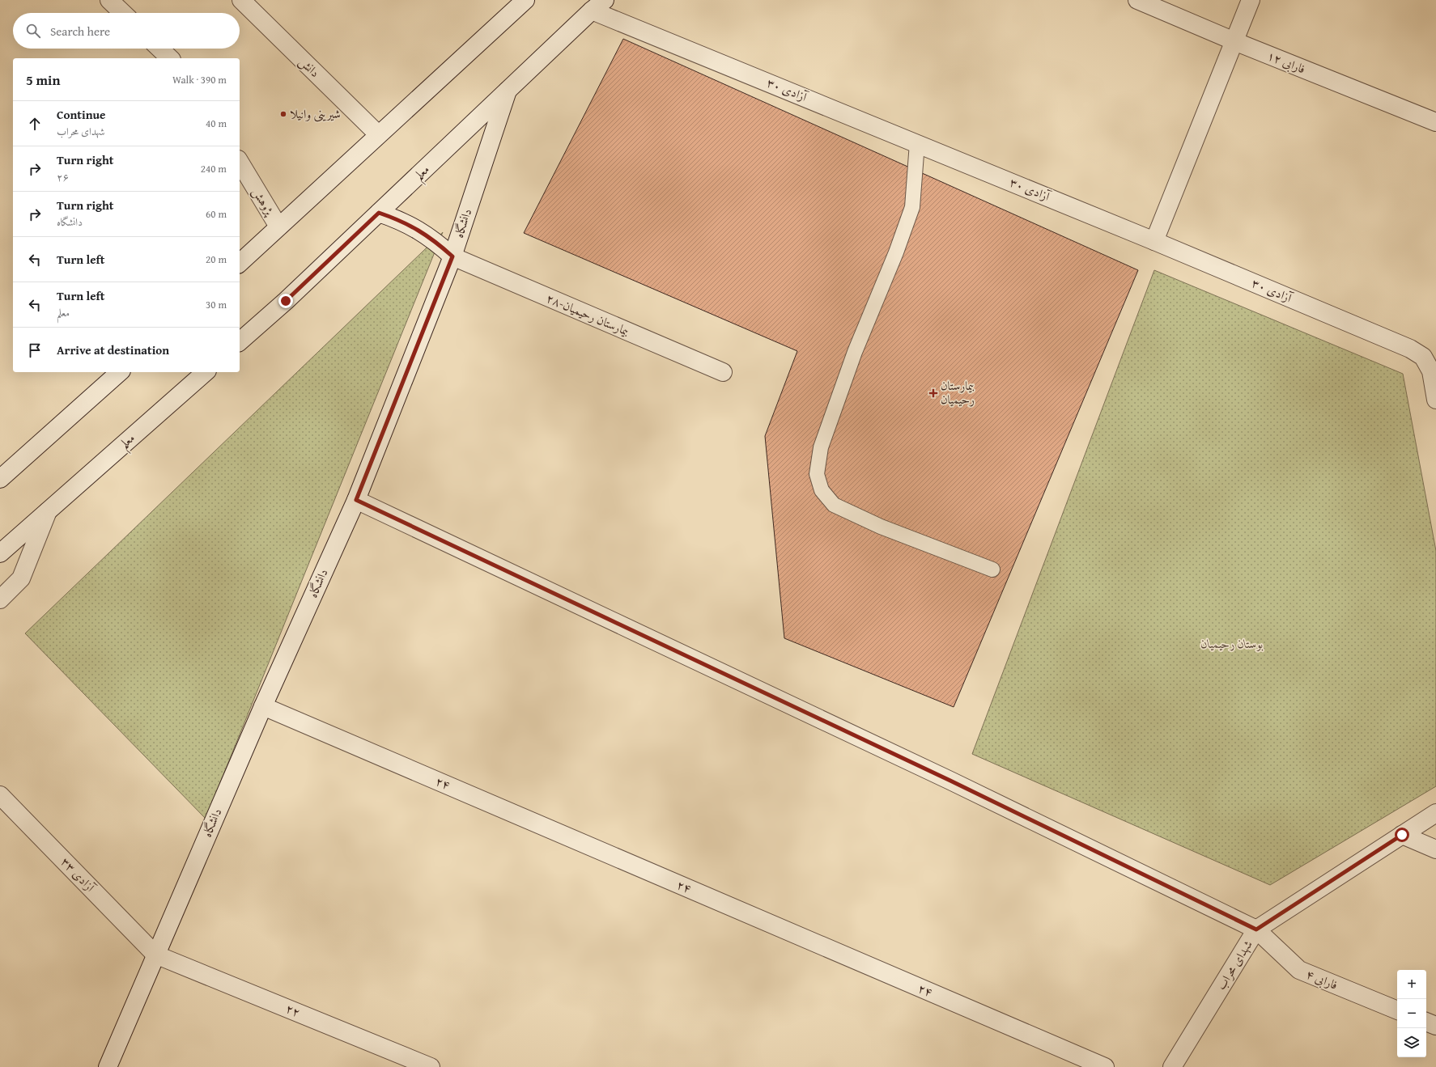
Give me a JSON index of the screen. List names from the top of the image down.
{
  "streets": {
    "street": [
      "فارابی ۱۲",
      "دانش",
      "آزادی ۳۰",
      "معلم",
      "پژوهش",
      "دانشگاه",
      "۲۸-بیمارستان رحیمیان",
      "۲۴",
      "آزادی ۳۳",
      "شهدای محراب",
      "فارابی ۴",
      "۲۲"
    ]
  },
  "crossings": [
    ["آزادی ۳۰", "معلم"],
    ["معلم", "دانشگاه"],
    ["دانشگاه", "۲۸-بیمارستان رحیمیان"],
    ["دانشگاه", "۲۴"],
    ["دانشگاه", "آزادی ۳۳"],
    ["دانشگاه", "فارابی ۴"],
    ["دانشگاه", "۲۲"],
    ["آزادی ۳۳", "۲۲"],
    ["شهدای محراب", "فارابی ۴"]
  ],
  "parks": ["بوستان رحیمیان"],
  "places": {
    "other": ["شیرینی وانیلا"],
    "health": ["بیمارستان رحیمیان"]
  },
  "page": {
    "search": "Search here",
    "heading": ["5 min", "Walk · 390 m"],
    "list": [
      ["Continue", "شهدای محراب", "40 m"],
      ["Turn right", "۲۶", "240 m"],
      ["Turn right", "دانشگاه", "60 m"],
      ["Turn left", "20 m"],
      ["Turn left", "معلم", "30 m"],
      "Arrive at destination"
    ],
    "map_buttons": ["+", "−"]
  }
}
